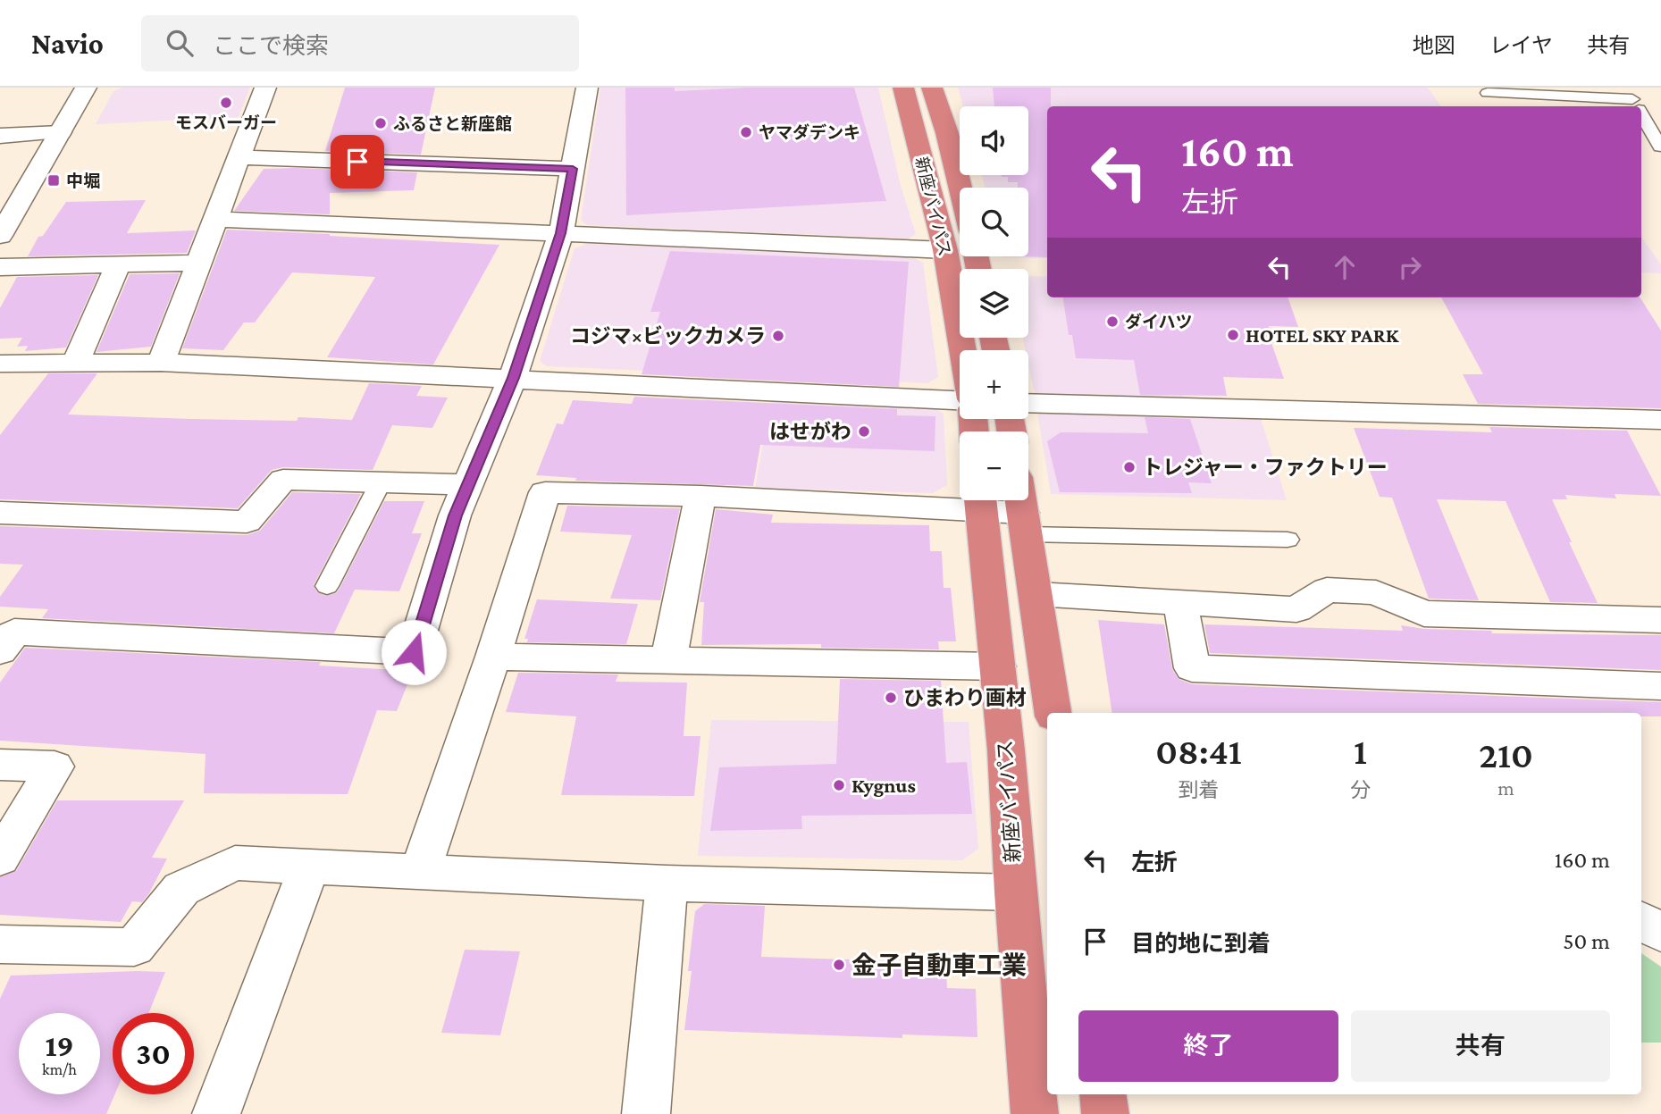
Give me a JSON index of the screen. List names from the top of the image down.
{
  "streets": {
    "highway": ["新座バイパス"]
  },
  "places": {
    "other": [
      "モスバーガー",
      "ふるさと新座館",
      "ヤマダデンキ",
      "ダイハツ",
      "HOTEL SKY PARK",
      "コジマ×ビックカメラ",
      "はせがわ",
      "トレジャー・ファクトリー",
      "ひまわり画材",
      "Kygnus",
      "金子自動車工業"
    ],
    "transit": ["中堀"]
  },
  "page": {
    "header": "Navio",
    "search": "ここで検索",
    "nav": ["地図", "レイヤ", "共有"],
    "map_buttons": ["+", "−"],
    "turn": ["160 m", "左折"],
    "eta": [
      "08:41",
      "到着",
      "1",
      "分",
      "210",
      "m"
    ],
    "list": [
      {
        "name": "左折",
        "value": "160 m"
      },
      {
        "name": "目的地に到着",
        "value": "50 m"
      }
    ],
    "buttons": ["終了", "共有"],
    "speed": "19 km/h",
    "limit": "30"
  }
}
